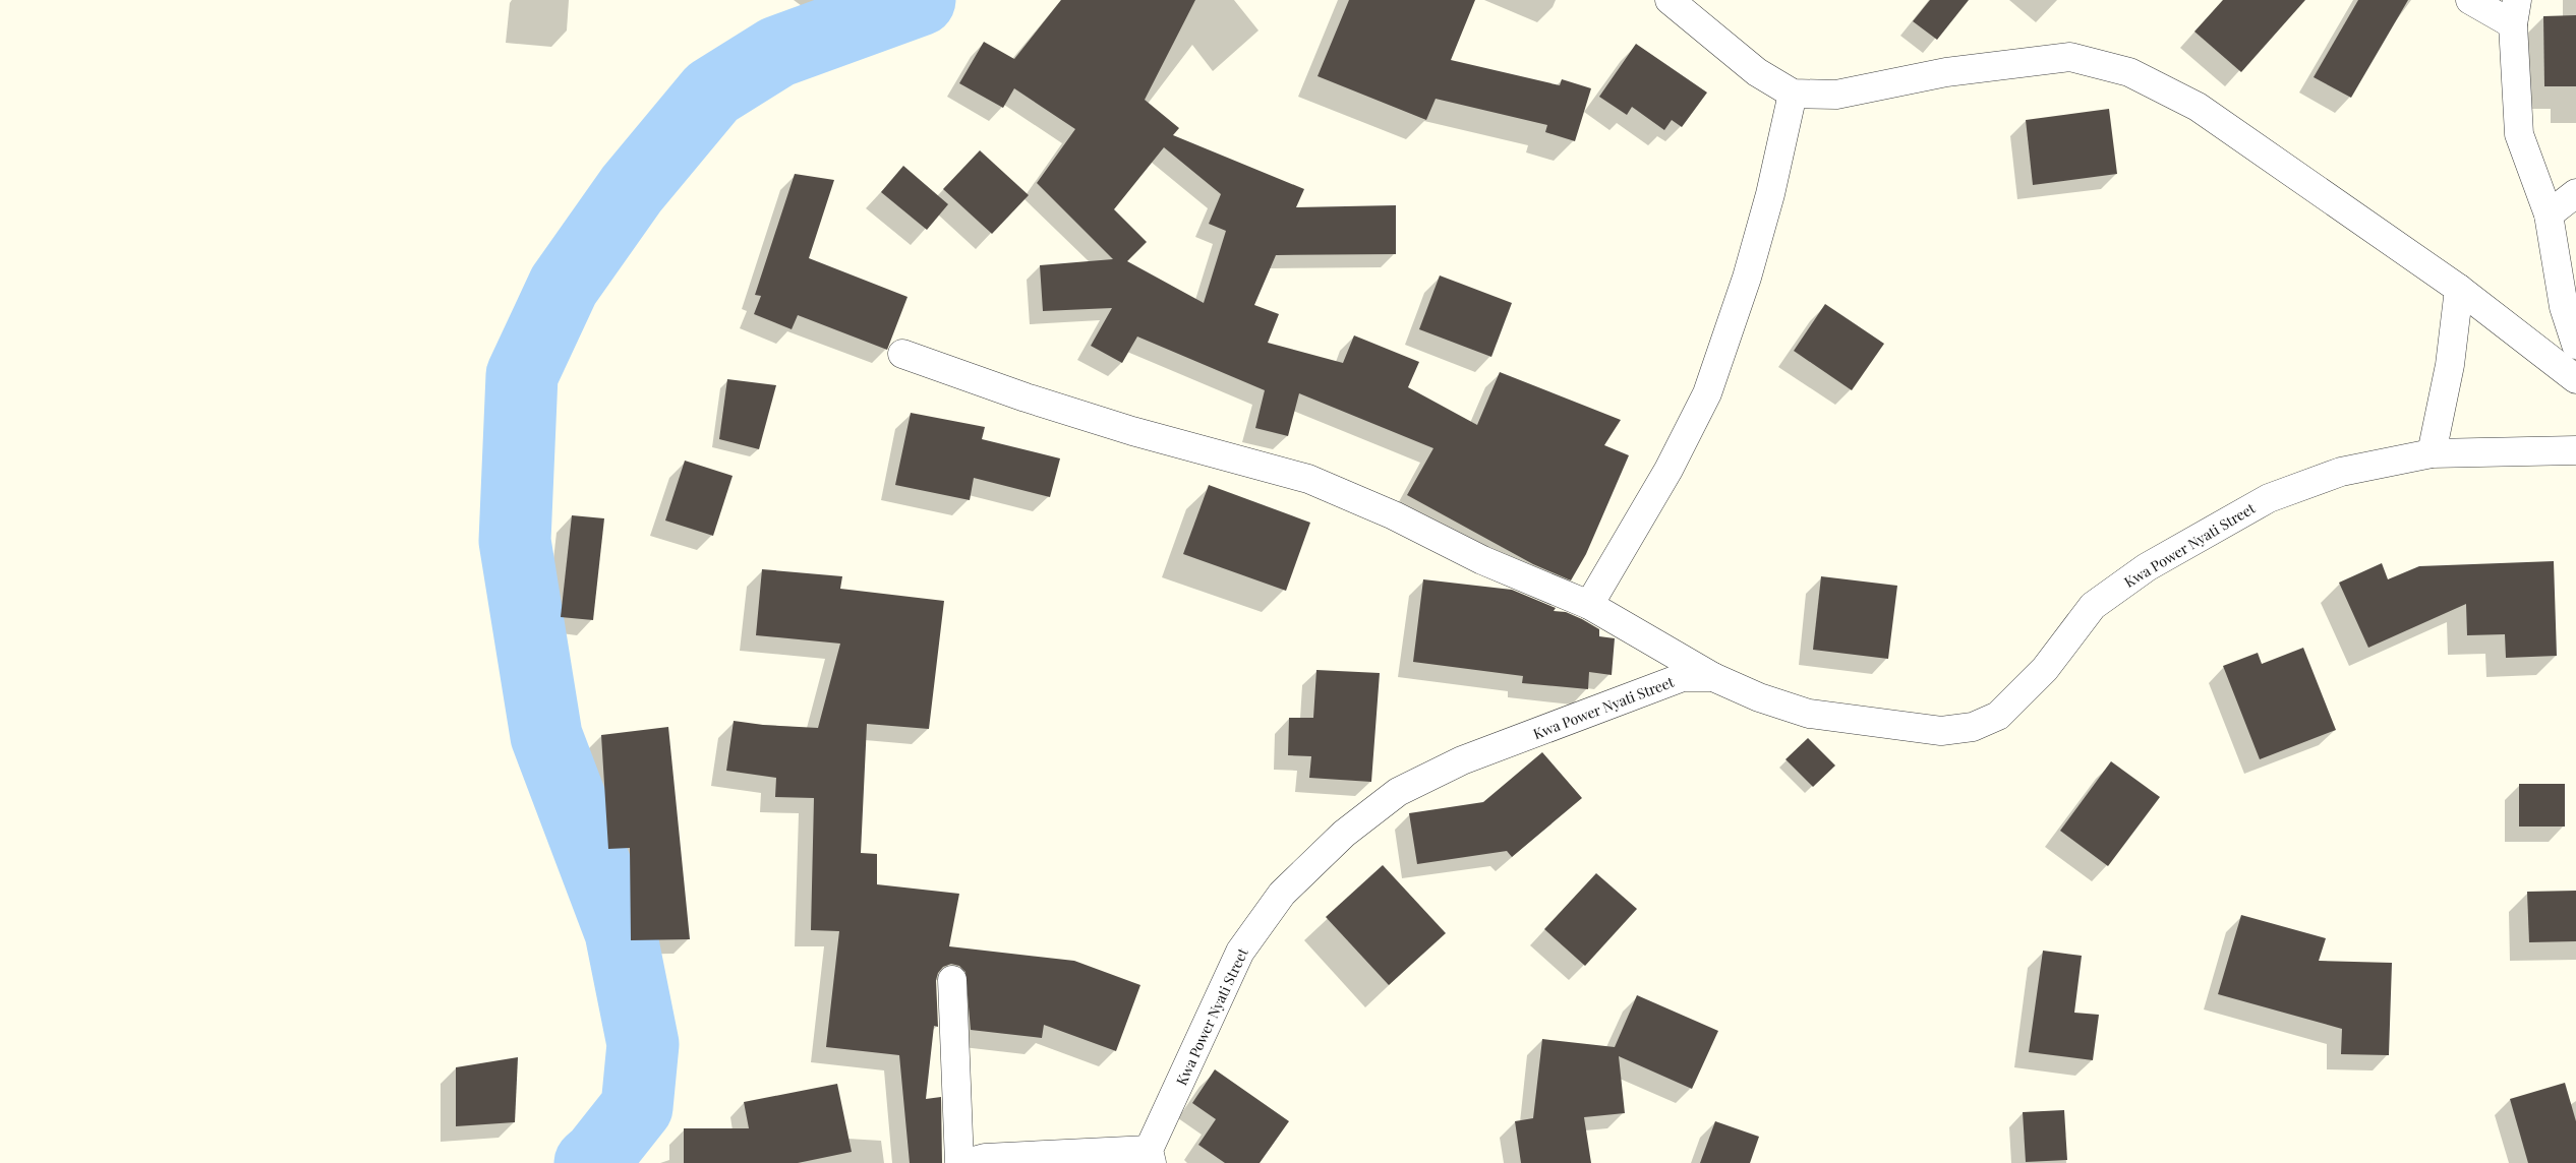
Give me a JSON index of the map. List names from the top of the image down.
{
  "streets": {
    "street": ["Kwa Power Nyati Street"]
  }
}
